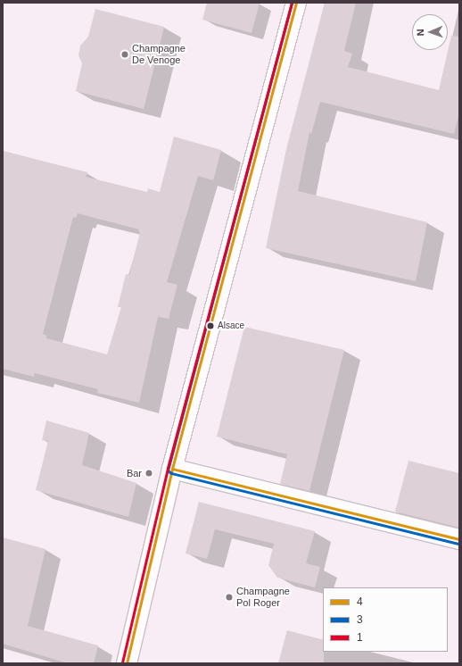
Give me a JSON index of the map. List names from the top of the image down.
{
  "places": [
    "Champagne De Venoge",
    "Alsace",
    "Bar",
    "Champagne Pol Roger"
  ],
  "lines": ["transit line 4", "transit line 3", "transit line 1"],
  "legend": ["4", "3", "1"],
  "north": "left"
}
